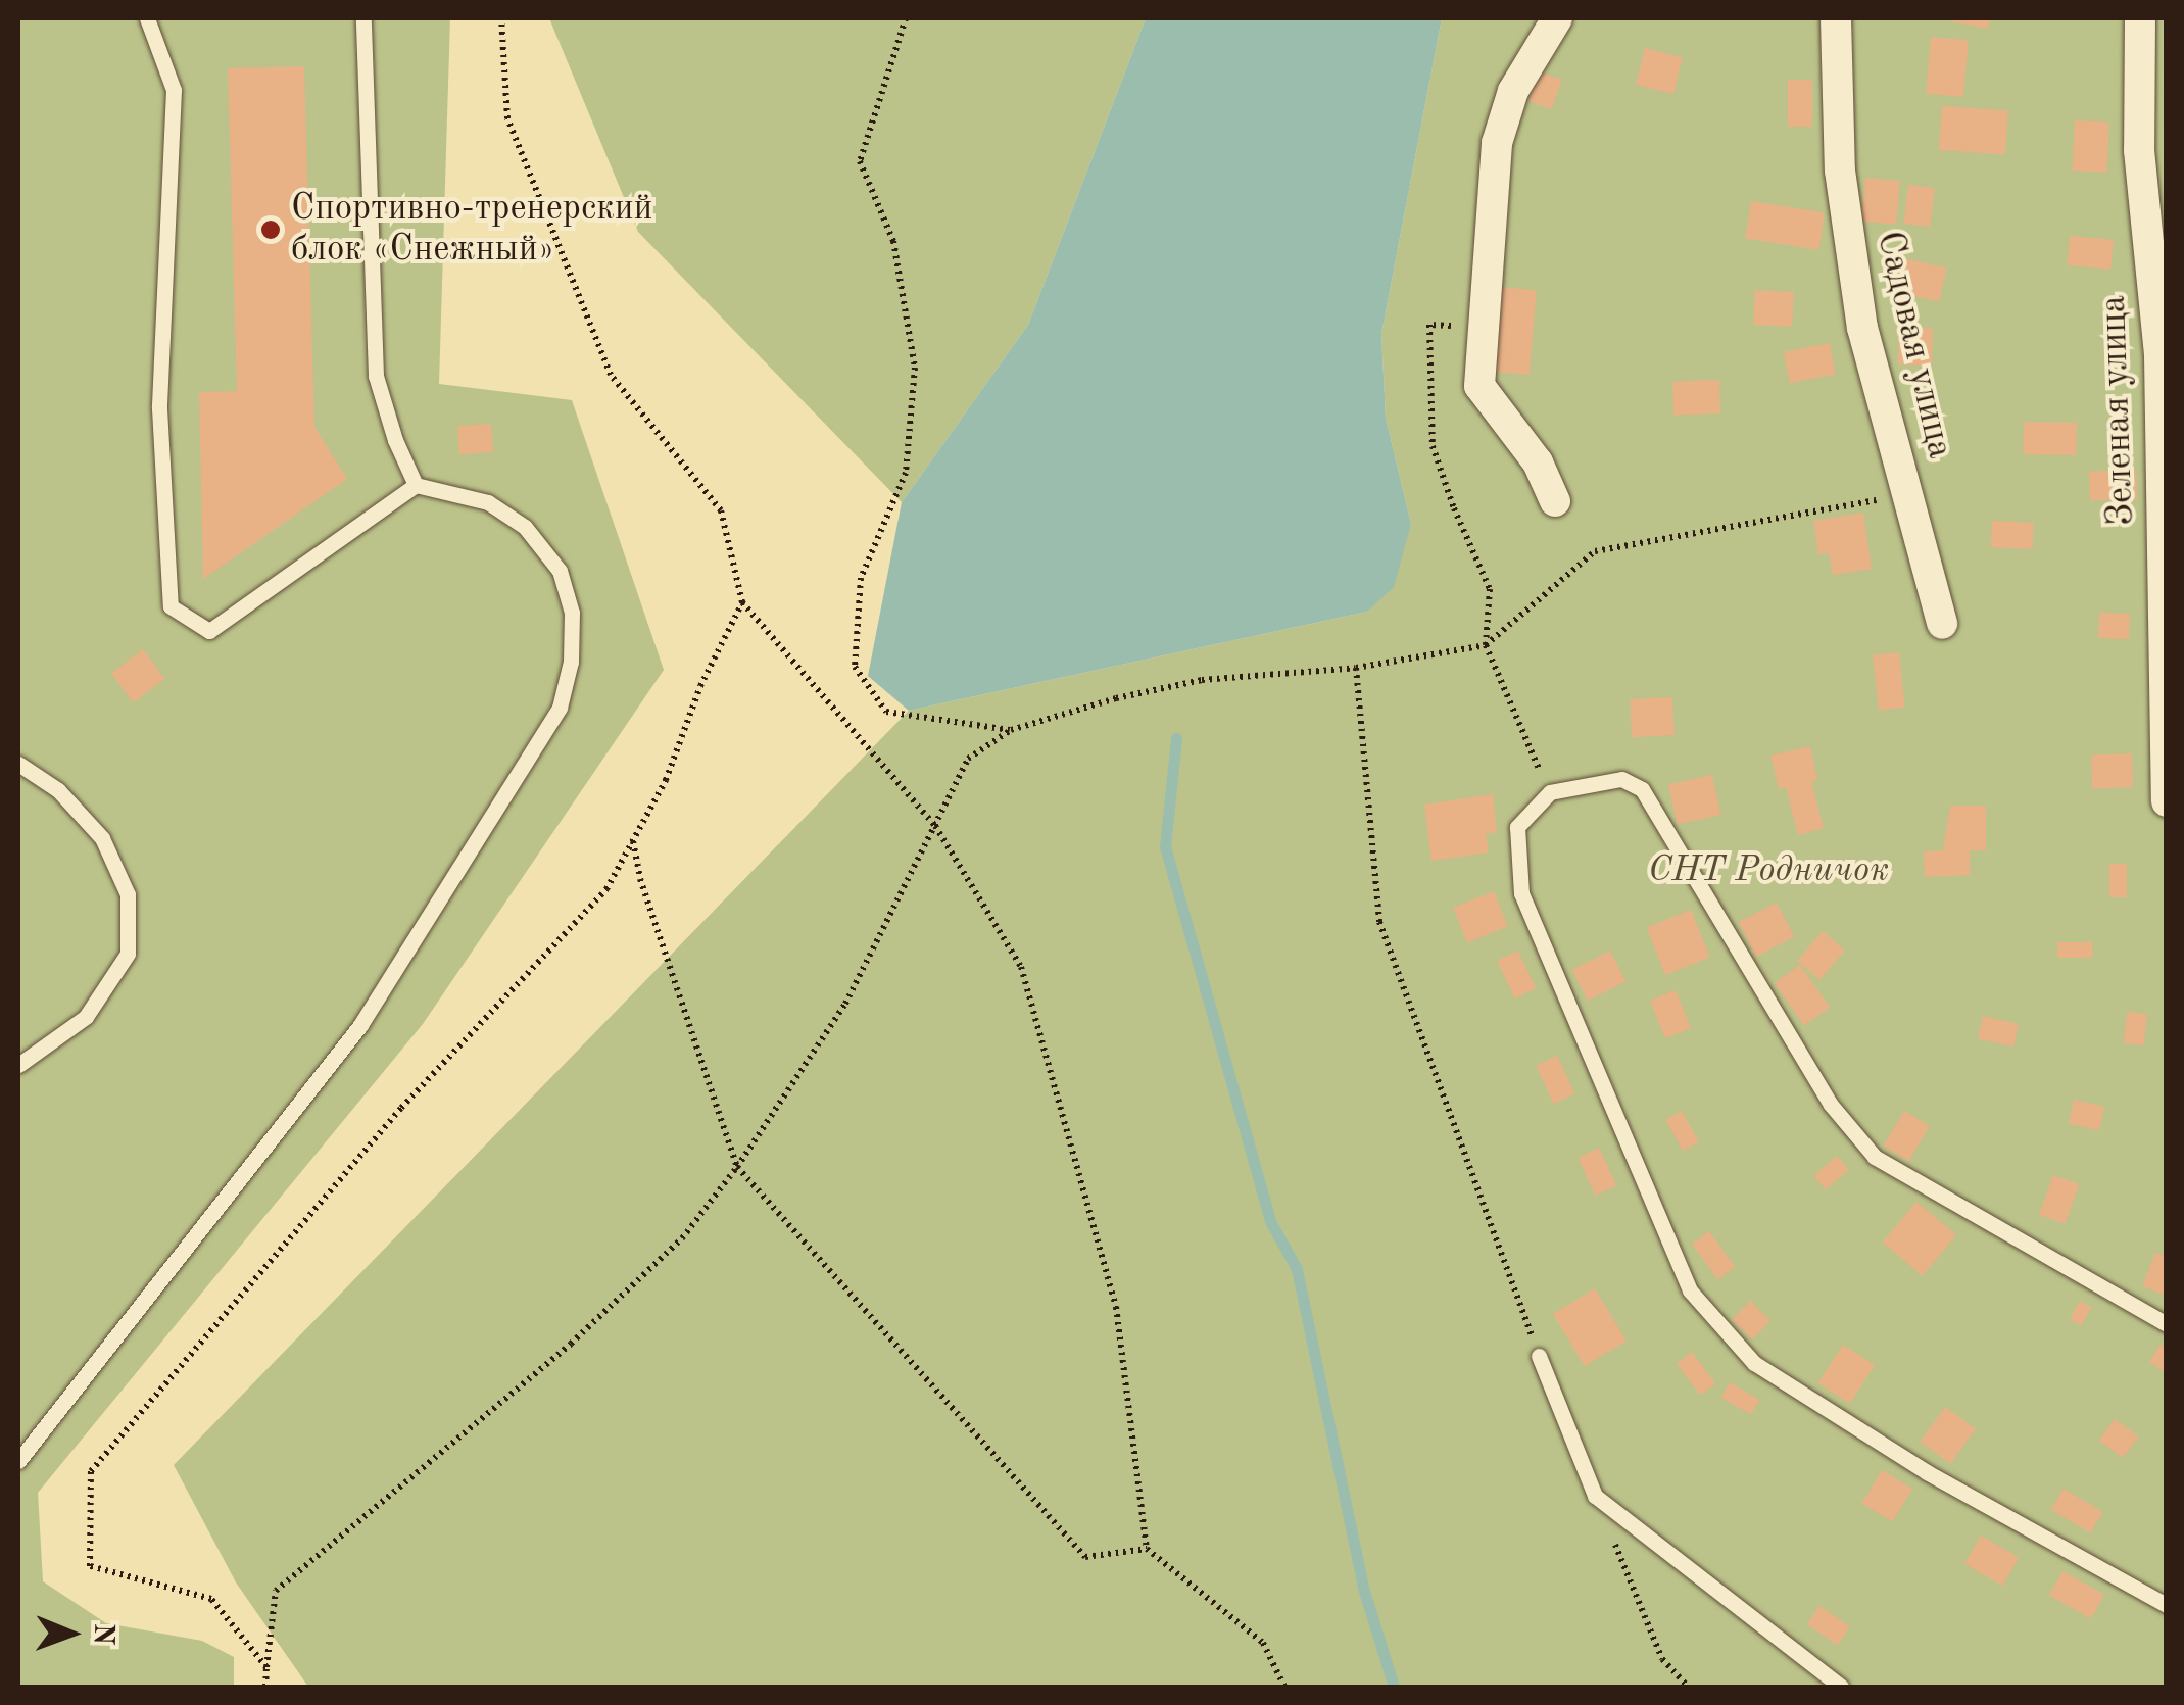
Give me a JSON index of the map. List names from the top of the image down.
{
  "streets": {
    "street": ["Садовая улица", "Зеленая улица"]
  },
  "parks": ["СНТ Родничок"],
  "places": ["Спортивно-тренерский блок «Снежный»"],
  "north": "right"
}
